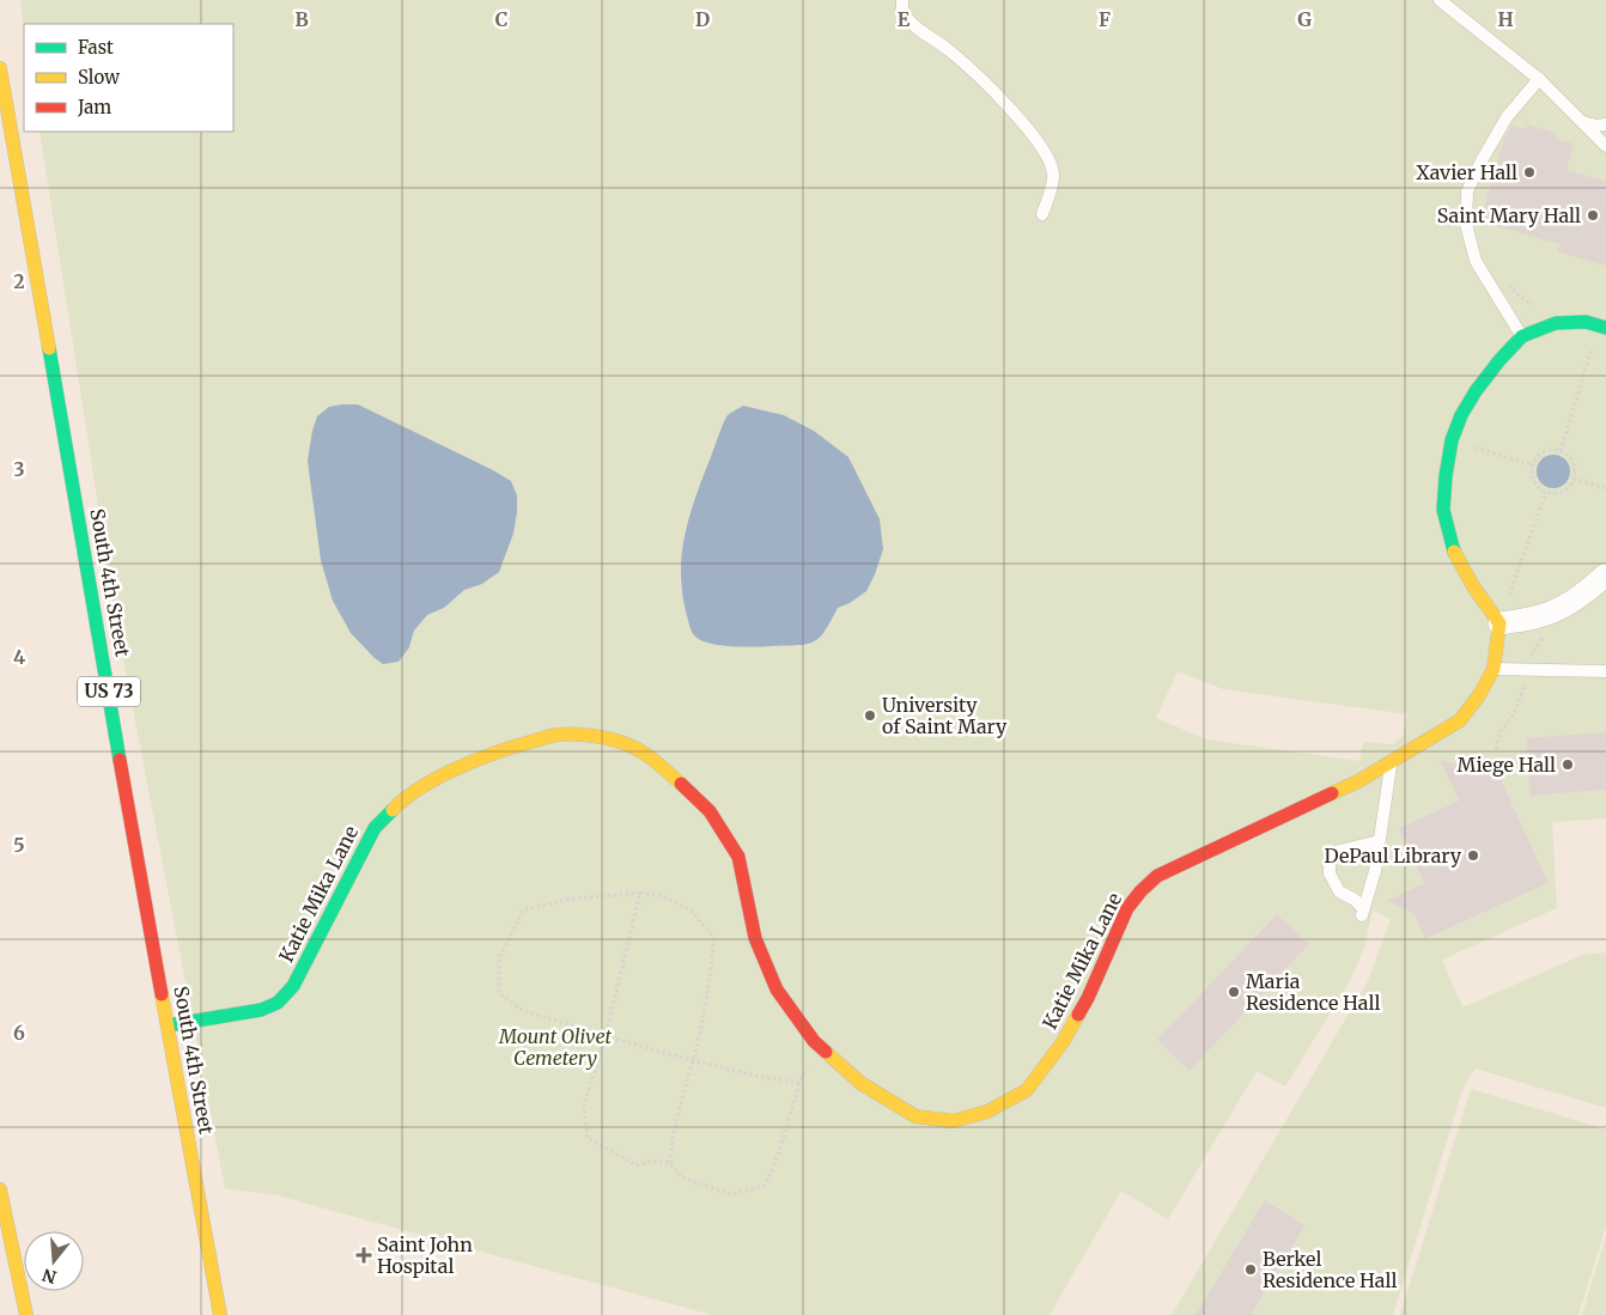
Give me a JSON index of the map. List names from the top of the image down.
{
  "streets": {
    "main road": ["South 4th Street", "US 73", "Katie Mika Lane"]
  },
  "crossings": [
    ["South 4th Street", "Katie Mika Lane"]
  ],
  "parks": ["Mount Olivet Cemetery"],
  "places": {
    "other": [
      "Xavier Hall",
      "Saint Mary Hall",
      "University of Saint Mary",
      "Miege Hall",
      "DePaul Library",
      "Maria Residence Hall",
      "Berkel Residence Hall"
    ],
    "health": ["Saint John Hospital"]
  },
  "legend": ["Fast", "Slow", "Jam"],
  "north": "bottom",
  "grid": {
    "columns": [
      "B",
      "C",
      "D",
      "E",
      "F",
      "G",
      "H"
    ],
    "rows": [
      "2",
      "3",
      "4",
      "5",
      "6"
    ]
  }
}
